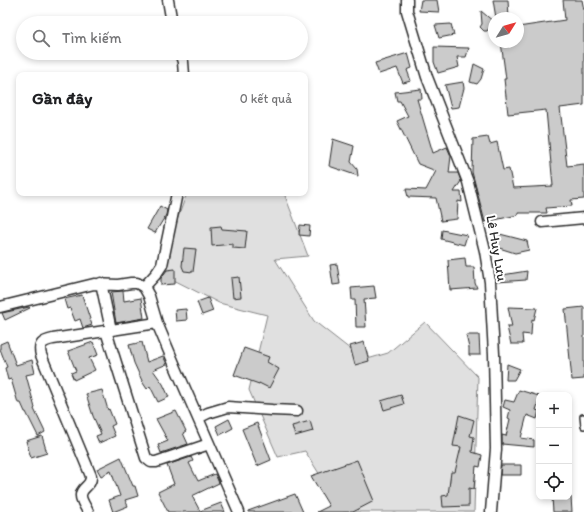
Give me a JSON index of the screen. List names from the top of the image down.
{
  "streets": {
    "street": ["Lê Huy Lưu"]
  },
  "north": "top right",
  "page": {
    "search": "Tìm kiếm",
    "heading": ["Gần đây", "0 kết quả"],
    "map_buttons": ["+", "−"]
  }
}
